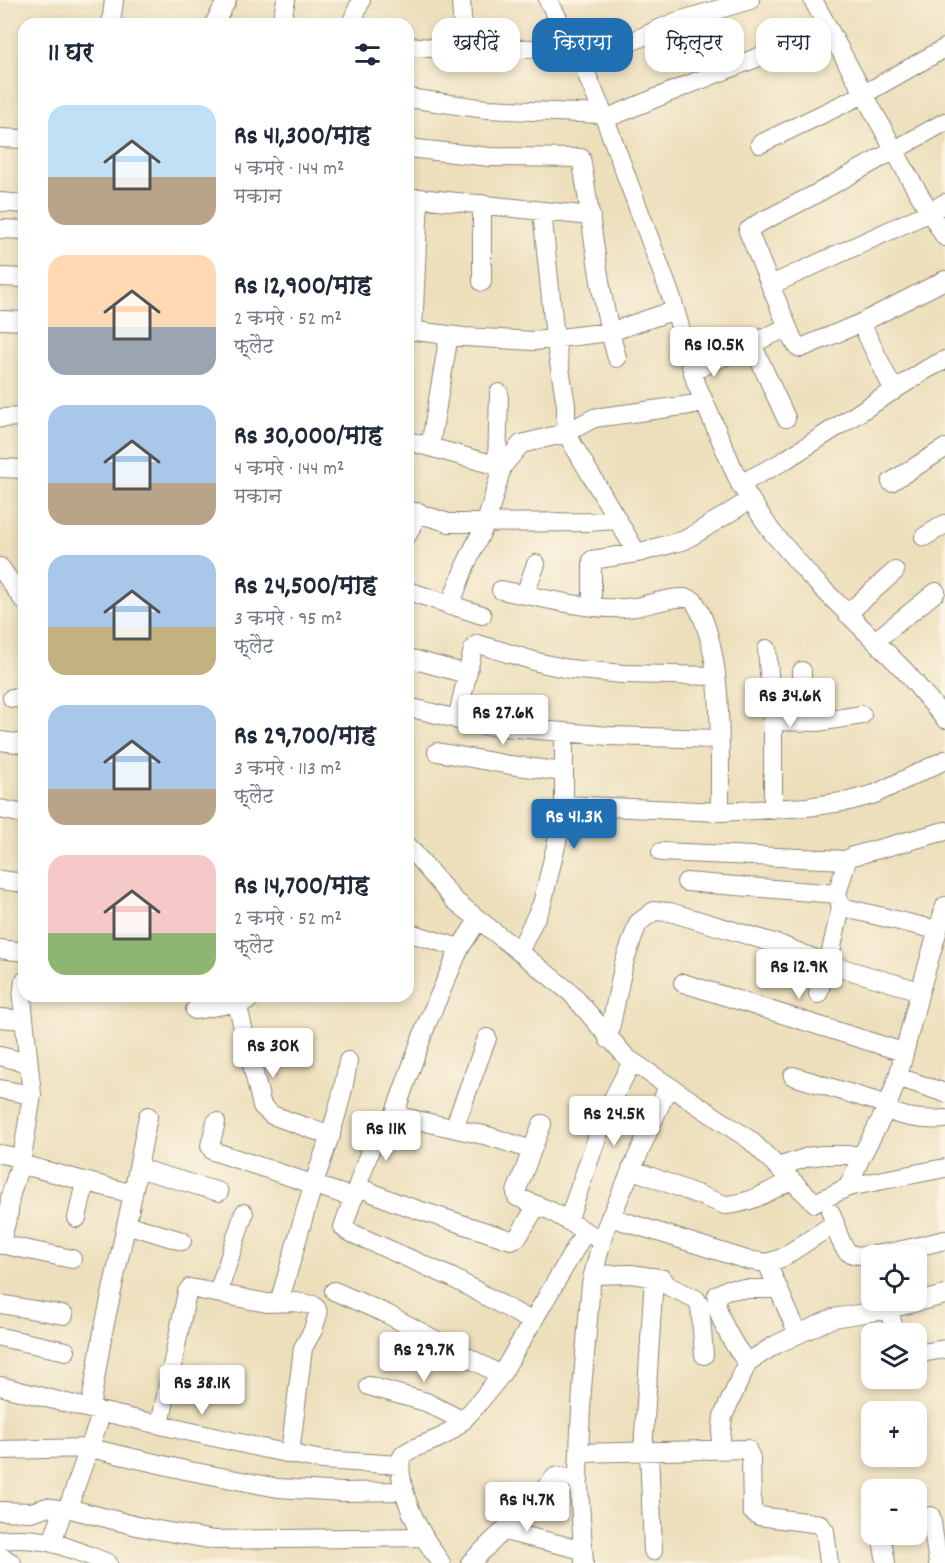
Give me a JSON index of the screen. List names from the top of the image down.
{
  "page": {
    "chip": [
      "खरीदें",
      "किराया",
      "फ़िल्टर",
      "नया"
    ],
    "heading": "11 घर",
    "list": [
      {
        "name": "Rs 41,300/माह",
        "note": "4 कमरे · 144 m² · मकान"
      },
      {
        "name": "Rs 12,900/माह",
        "note": "2 कमरे · 52 m² · फ़्लैट"
      },
      {
        "name": "Rs 30,000/माह",
        "note": "4 कमरे · 144 m² · मकान"
      },
      {
        "name": "Rs 24,500/माह",
        "note": "3 कमरे · 95 m² · फ़्लैट"
      },
      {
        "name": "Rs 29,700/माह",
        "note": "3 कमरे · 113 m² · फ़्लैट"
      },
      {
        "name": "Rs 14,700/माह",
        "note": "2 कमरे · 52 m² · फ़्लैट"
      }
    ],
    "price": [
      "Rs 10.5K",
      "Rs 34.6K",
      "Rs 27.6K",
      "Rs 41.3K",
      "Rs 12.9K",
      "Rs 30K",
      "Rs 24.5K",
      "Rs 11K",
      "Rs 29.7K",
      "Rs 38.1K",
      "Rs 14.7K"
    ],
    "map_buttons": ["+", "−"]
  }
}
